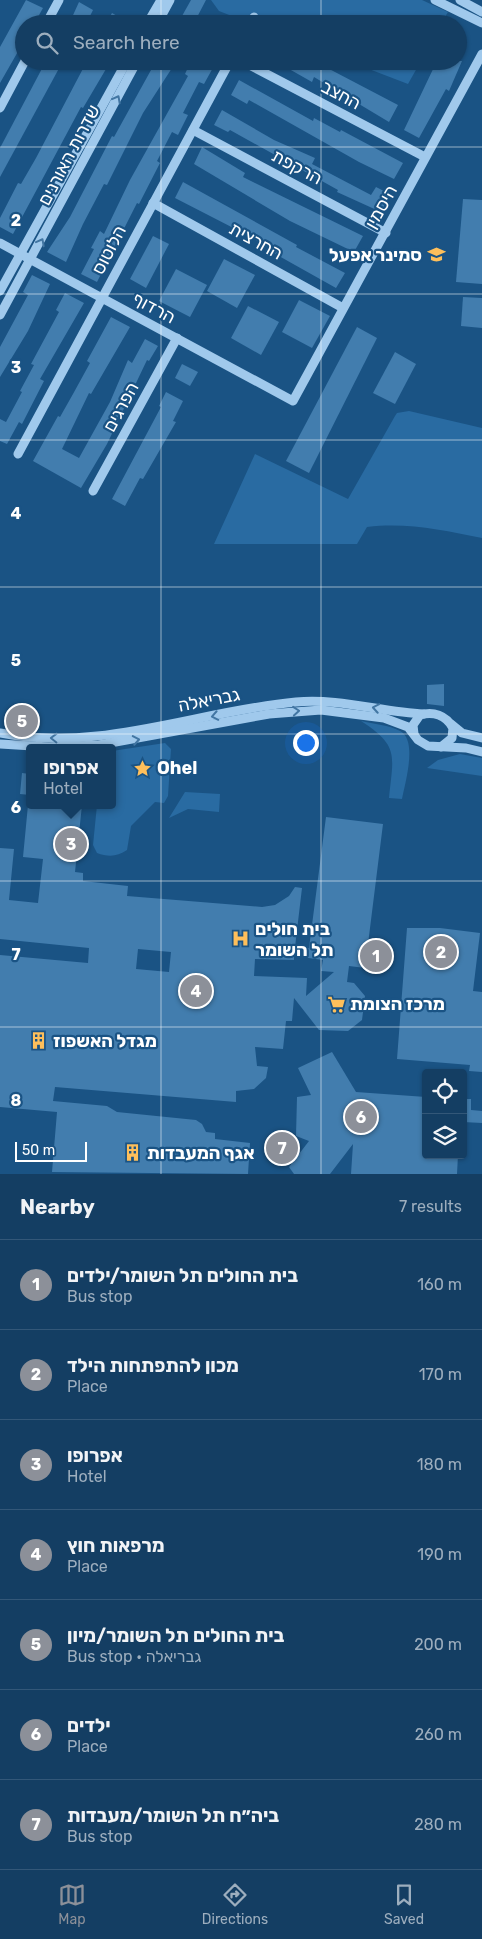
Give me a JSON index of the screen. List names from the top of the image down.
{
  "streets": {
    "street": [
      "החצב",
      "שדרות האורנים",
      "הרקפת",
      "היסמין",
      "החרצית",
      "הלוטוס",
      "הרדוף",
      "הפרגים",
      "גבריאלה"
    ]
  },
  "crossings": [
    ["החצב", "היסמין"],
    ["שדרות האורנים", "הרדוף"],
    ["הרקפת", "היסמין"],
    ["הרקפת", "הלוטוס"],
    ["היסמין", "החרצית"],
    ["היסמין", "הרדוף"],
    ["החרצית", "הלוטוס"],
    ["הלוטוס", "הרדוף"],
    ["הרדוף", "הפרגים"]
  ],
  "places": {
    "school or university": ["סמינר אפעל"],
    "place": ["Ohel"],
    "hospital": ["בית חולים תל השומר"],
    "supermarket": ["מרכז הצומת"],
    "building": ["מגדל האשפוז", "אגף המעבדות"]
  },
  "scale_bar": "50 m",
  "page": {
    "search": "Search here",
    "pins": [
      "5",
      "3",
      "2",
      "1",
      "4",
      "6",
      "7"
    ],
    "popup": ["אפרופו", "Hotel"],
    "scale": "50 m",
    "heading": ["Nearby", "7 results"],
    "list": [
      {
        "mark": "1",
        "name": "בית החולים תל השומר/ילדים",
        "note": "Bus stop",
        "value": "160 m"
      },
      {
        "mark": "2",
        "name": "מכון להתפתחות הילד",
        "note": "Place",
        "value": "170 m"
      },
      {
        "mark": "3",
        "name": "אפרופו",
        "note": "Hotel",
        "value": "180 m"
      },
      {
        "mark": "4",
        "name": "מרפאות חוץ",
        "note": "Place",
        "value": "190 m"
      },
      {
        "mark": "5",
        "name": "בית החולים תל השומר/מיון",
        "note": "Bus stop · גבריאלה",
        "value": "200 m"
      },
      {
        "mark": "6",
        "name": "ילדים",
        "note": "Place",
        "value": "260 m"
      },
      {
        "mark": "7",
        "name": "ביה״ח תל השומר/מעבדות",
        "note": "Bus stop",
        "value": "280 m"
      }
    ],
    "nav": ["Map", "Directions", "Saved"]
  },
  "grid": {
    "rows": [
      "2",
      "3",
      "4",
      "5",
      "6",
      "7",
      "8"
    ]
  }
}
